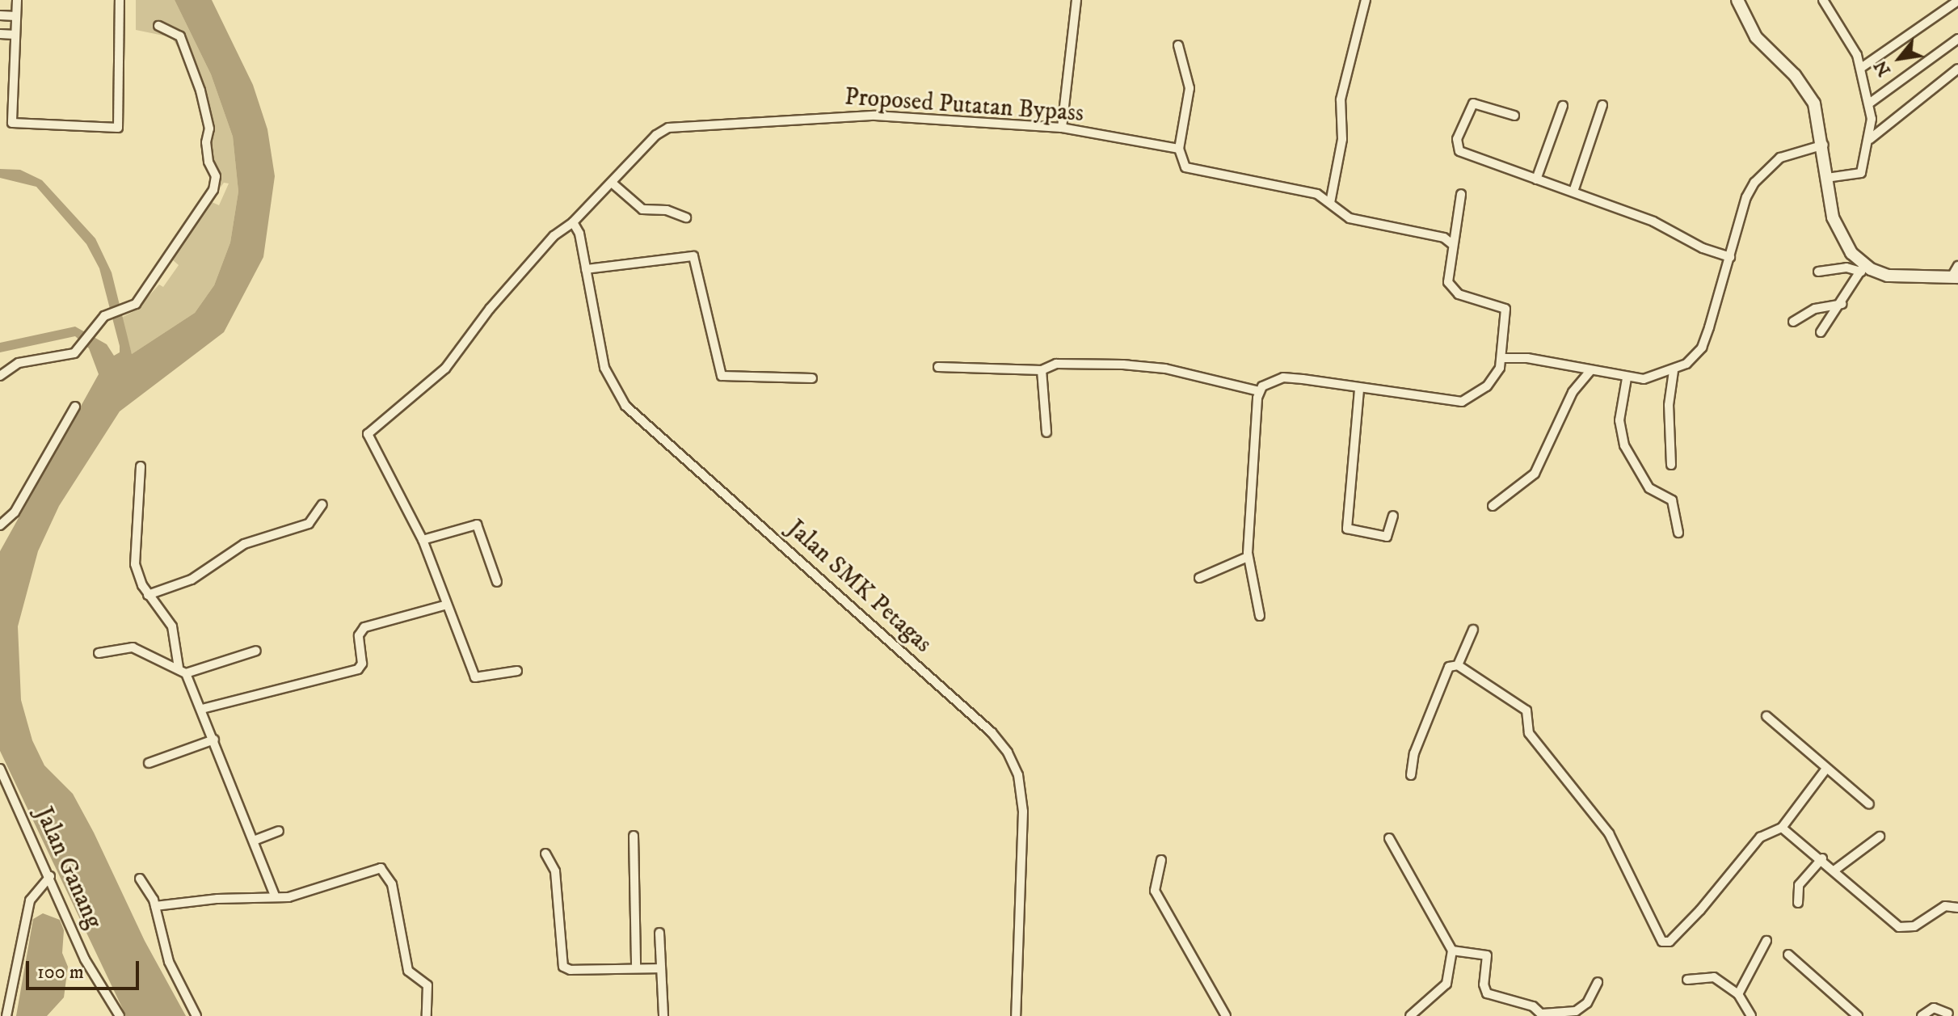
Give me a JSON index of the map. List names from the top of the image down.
{
  "streets": {
    "street": ["Proposed Putatan Bypass", "Jalan SMK Petagas", "Jalan Ganang"]
  },
  "crossings": [
    ["Proposed Putatan Bypass", "Jalan SMK Petagas"]
  ],
  "scale_bar": "100 m",
  "north": "bottom left"
}
